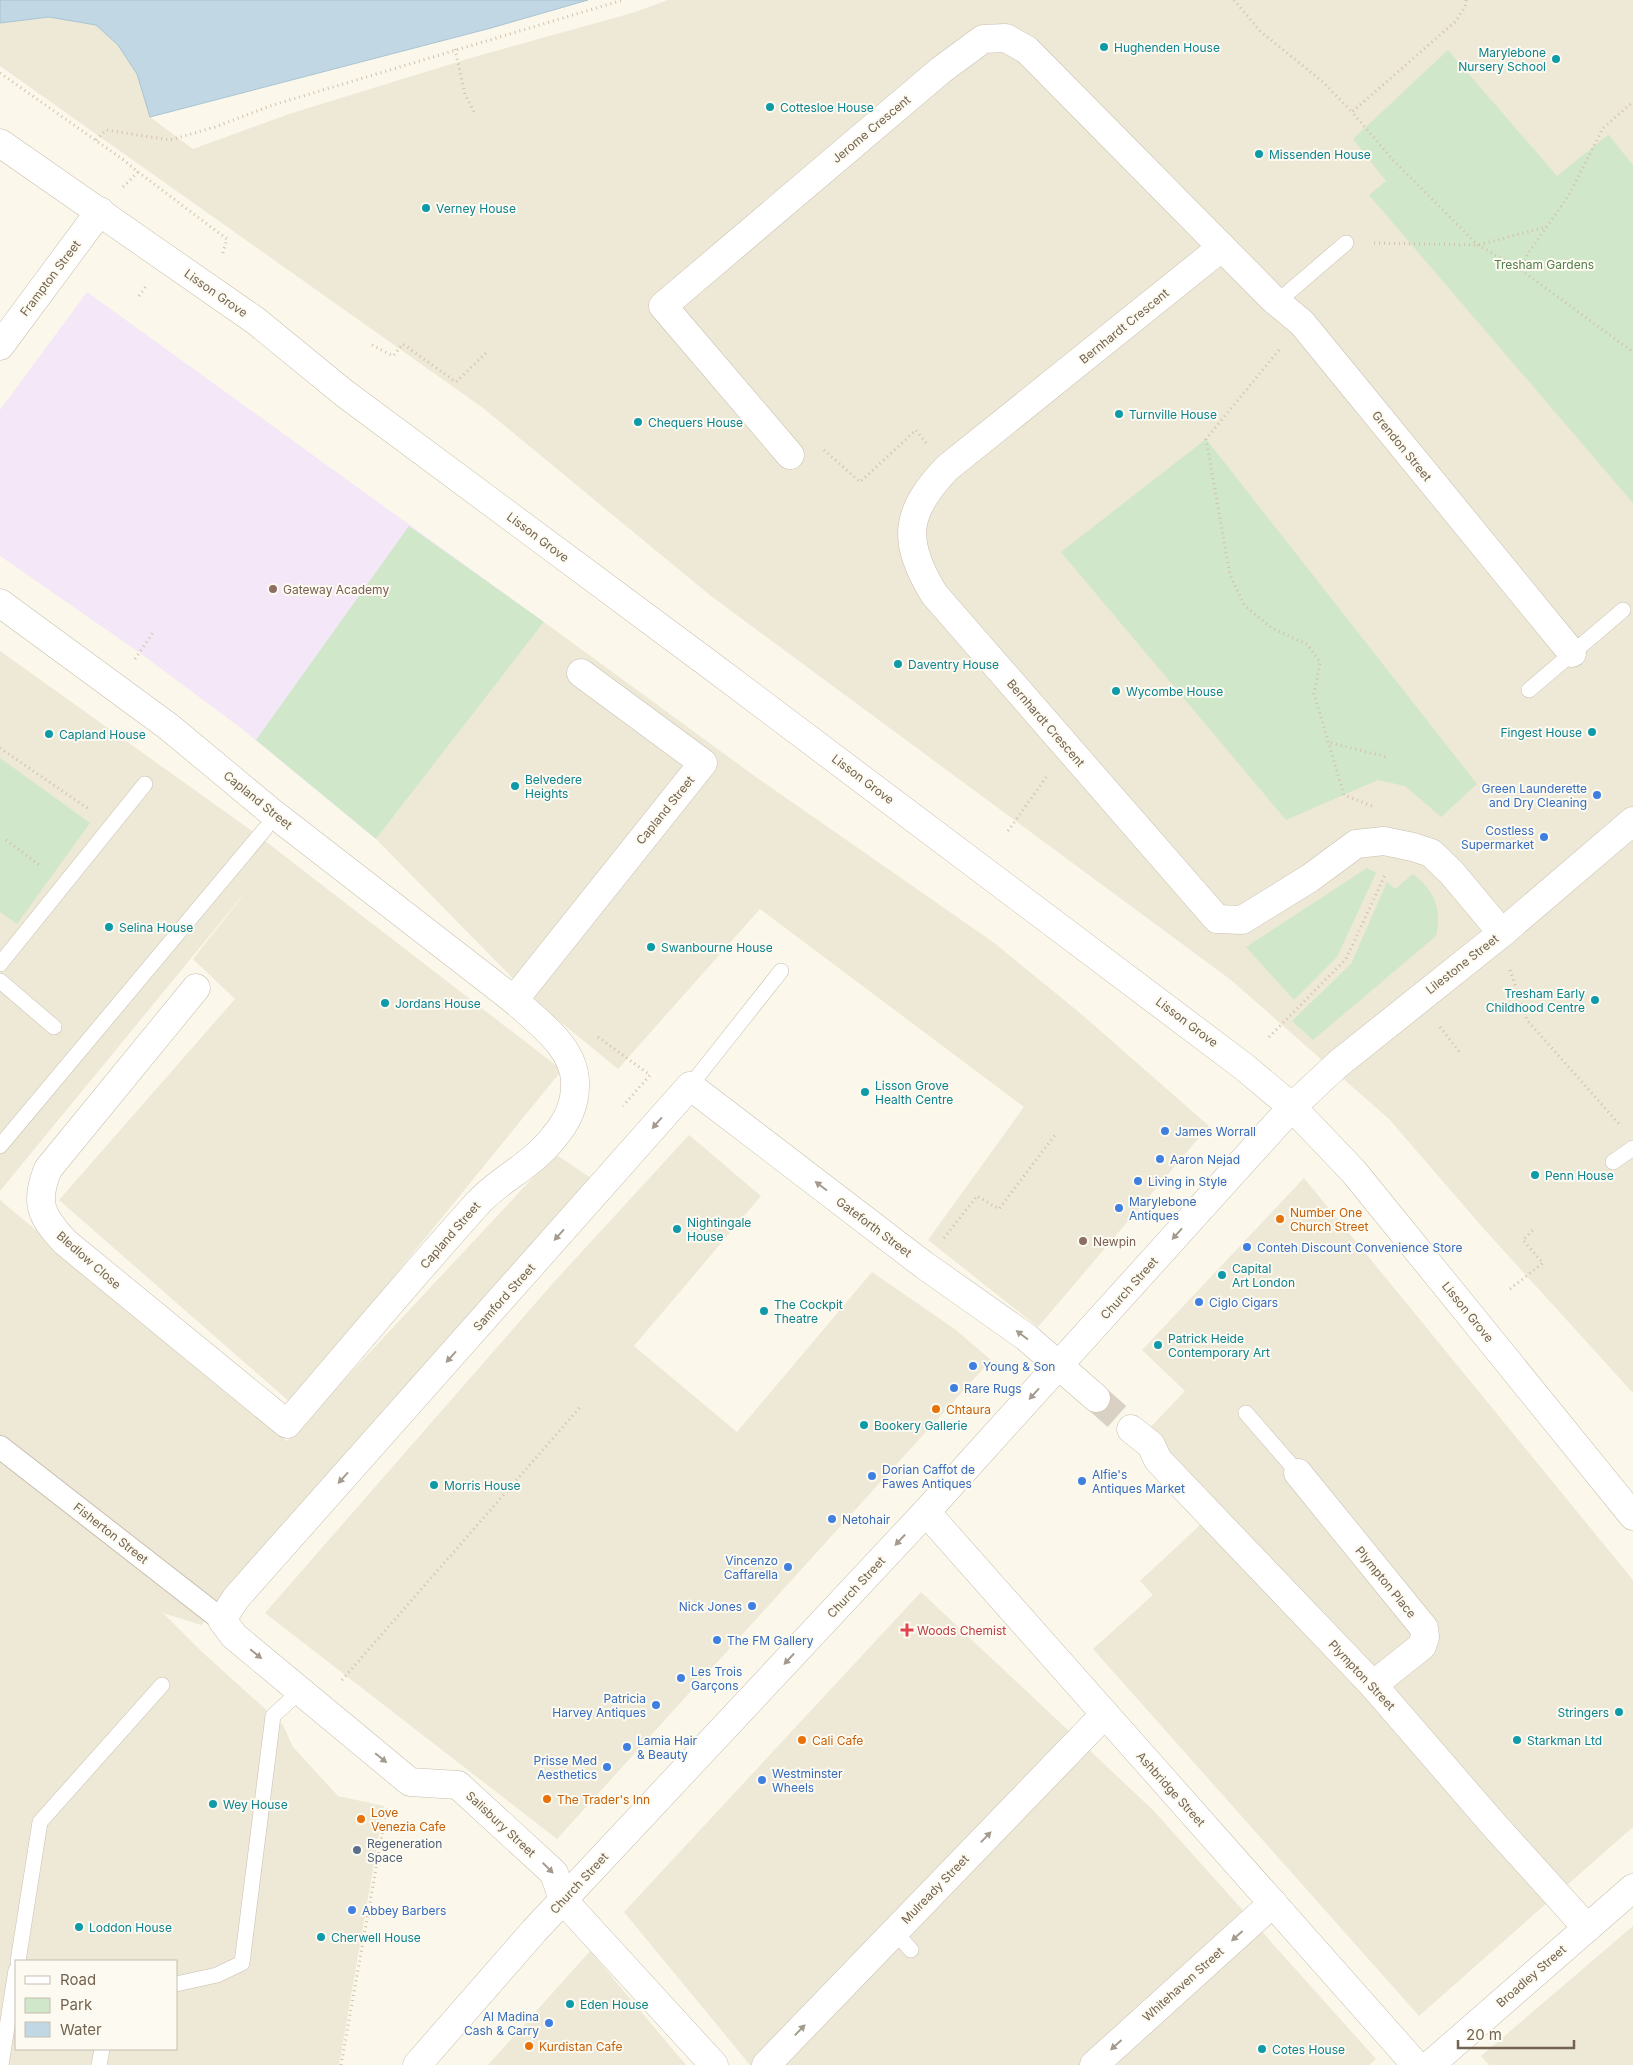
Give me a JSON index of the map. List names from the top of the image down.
{
  "streets": {
    "street": [
      "Jerome Crescent",
      "Frampton Street",
      "Lisson Grove",
      "Bernhardt Crescent",
      "Grendon Street",
      "Capland Street",
      "Lilestone Street",
      "Gateforth Street",
      "Bledlow Close",
      "Church Street",
      "Samford Street",
      "Fisherton Street",
      "Plympton Place",
      "Plympton Street",
      "Ashbridge Street",
      "Salisbury Street",
      "Mulready Street",
      "Broadley Street",
      "Whitehaven Street"
    ]
  },
  "crossings": [
    ["Jerome Crescent", "Bernhardt Crescent"],
    ["Jerome Crescent", "Grendon Street"],
    ["Frampton Street", "Lisson Grove"],
    ["Lisson Grove", "Lilestone Street"],
    ["Lisson Grove", "Church Street"],
    ["Bernhardt Crescent", "Grendon Street"],
    ["Bernhardt Crescent", "Lilestone Street"],
    ["Capland Street", "Bledlow Close"],
    ["Lilestone Street", "Church Street"],
    ["Gateforth Street", "Church Street"],
    ["Gateforth Street", "Samford Street"],
    ["Church Street", "Ashbridge Street"],
    ["Church Street", "Salisbury Street"],
    ["Samford Street", "Fisherton Street"],
    ["Samford Street", "Salisbury Street"],
    ["Fisherton Street", "Salisbury Street"],
    ["Plympton Place", "Plympton Street"],
    ["Plympton Street", "Broadley Street"],
    ["Ashbridge Street", "Mulready Street"],
    ["Ashbridge Street", "Whitehaven Street"]
  ],
  "one_way": [
    "Gateforth Street",
    "Church Street",
    "Samford Street",
    "Salisbury Street",
    "Mulready Street",
    "Whitehaven Street"
  ],
  "parks": ["Tresham Gardens"],
  "places": {
    "other": [
      "Hughenden House",
      "Marylebone Nursery School",
      "Cottesloe House",
      "Missenden House",
      "Verney House",
      "Turnville House",
      "Chequers House",
      "Gateway Academy",
      "Daventry House",
      "Wycombe House",
      "Fingest House",
      "Capland House",
      "Belvedere Heights",
      "Green Launderette and Dry Cleaning",
      "Costless Supermarket",
      "Selina House",
      "Swanbourne House",
      "Tresham Early Childhood Centre",
      "Jordans House",
      "Lisson Grove Health Centre",
      "James Worrall",
      "Aaron Nejad",
      "Penn House",
      "Living in Style",
      "Marylebone Antiques",
      "Number One Church Street",
      "Nightingale House",
      "Newpin",
      "Conteh Discount Convenience Store",
      "Capital Art London",
      "Ciglo Cigars",
      "The Cockpit Theatre",
      "Patrick Heide Contemporary Art",
      "Young & Son",
      "Rare Rugs",
      "Chtaura",
      "Bookery Gallerie",
      "Dorian Caffot de Fawes Antiques",
      "Alfie's Antiques Market",
      "Morris House",
      "Netohair",
      "Vincenzo Caffarella",
      "Nick Jones",
      "The FM Gallery",
      "Les Trois Garçons",
      "Patricia Harvey Antiques",
      "Stringers",
      "Cali Cafe",
      "Starkman Ltd",
      "Lamia Hair & Beauty",
      "Prisse Med Aesthetics",
      "Westminster Wheels",
      "The Trader's Inn",
      "Wey House",
      "Love Venezia Cafe",
      "Regeneration Space",
      "Abbey Barbers",
      "Loddon House",
      "Cherwell House",
      "Eden House",
      "Al Madina Cash & Carry",
      "Kurdistan Cafe",
      "Cotes House"
    ],
    "health": ["Woods Chemist"]
  },
  "legend": ["Road", "Park", "Water"],
  "scale_bar": "20 m"
}
